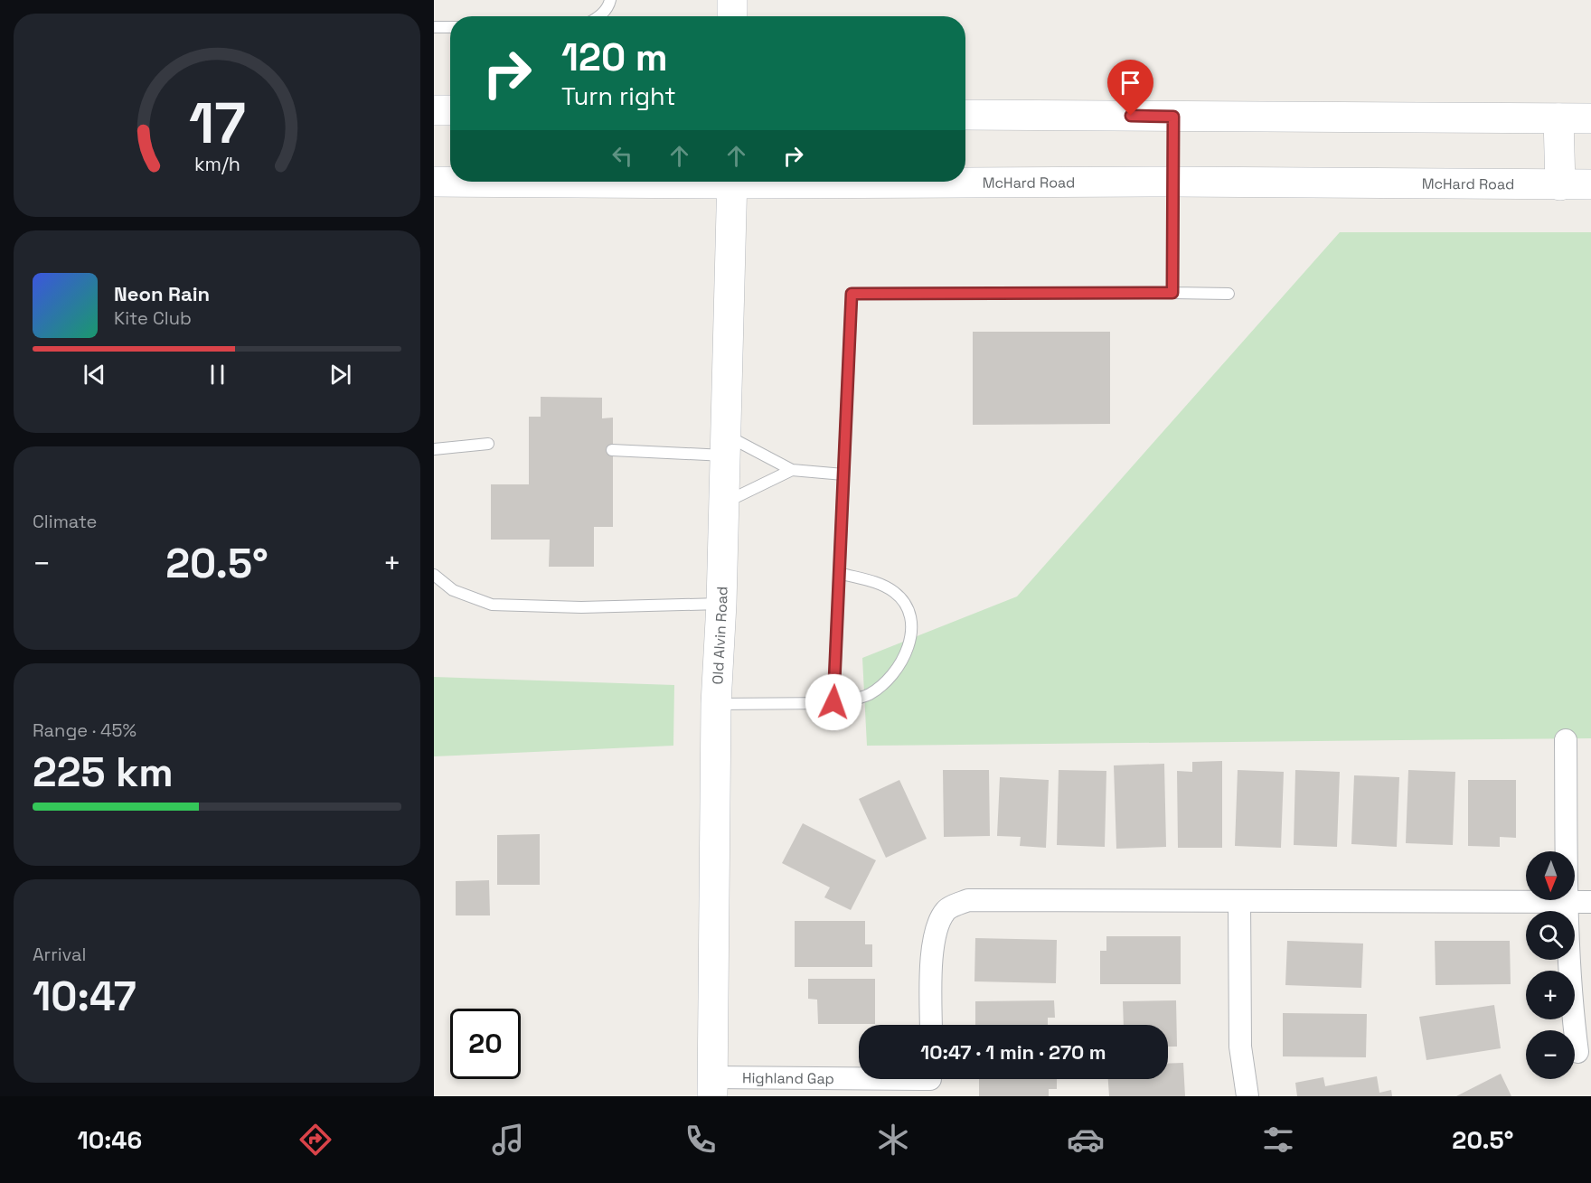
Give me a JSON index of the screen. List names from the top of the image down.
{
  "streets": {
    "main road": ["McHard Road", "Old Alvin Road"],
    "street": ["Highland Gap"]
  },
  "crossings": [
    ["Old Alvin Road", "Highland Gap"]
  ],
  "north": "bottom",
  "page": {
    "turn": ["120 m", "Turn right"],
    "song": ["Neon Rain", "Kite Club"],
    "tile": [
      "Climate",
      ["Range · 45%", "225 km"],
      ["Arrival", "10:47"]
    ],
    "heat": ["−", "20.5°", "+"],
    "map_buttons": ["+", "−"],
    "limit": "20",
    "trip": "10:47 · 1 min · 270 m",
    "tabs": ["10:46", "20.5°"],
    "gauge": ["17", "km/h"]
  }
}
